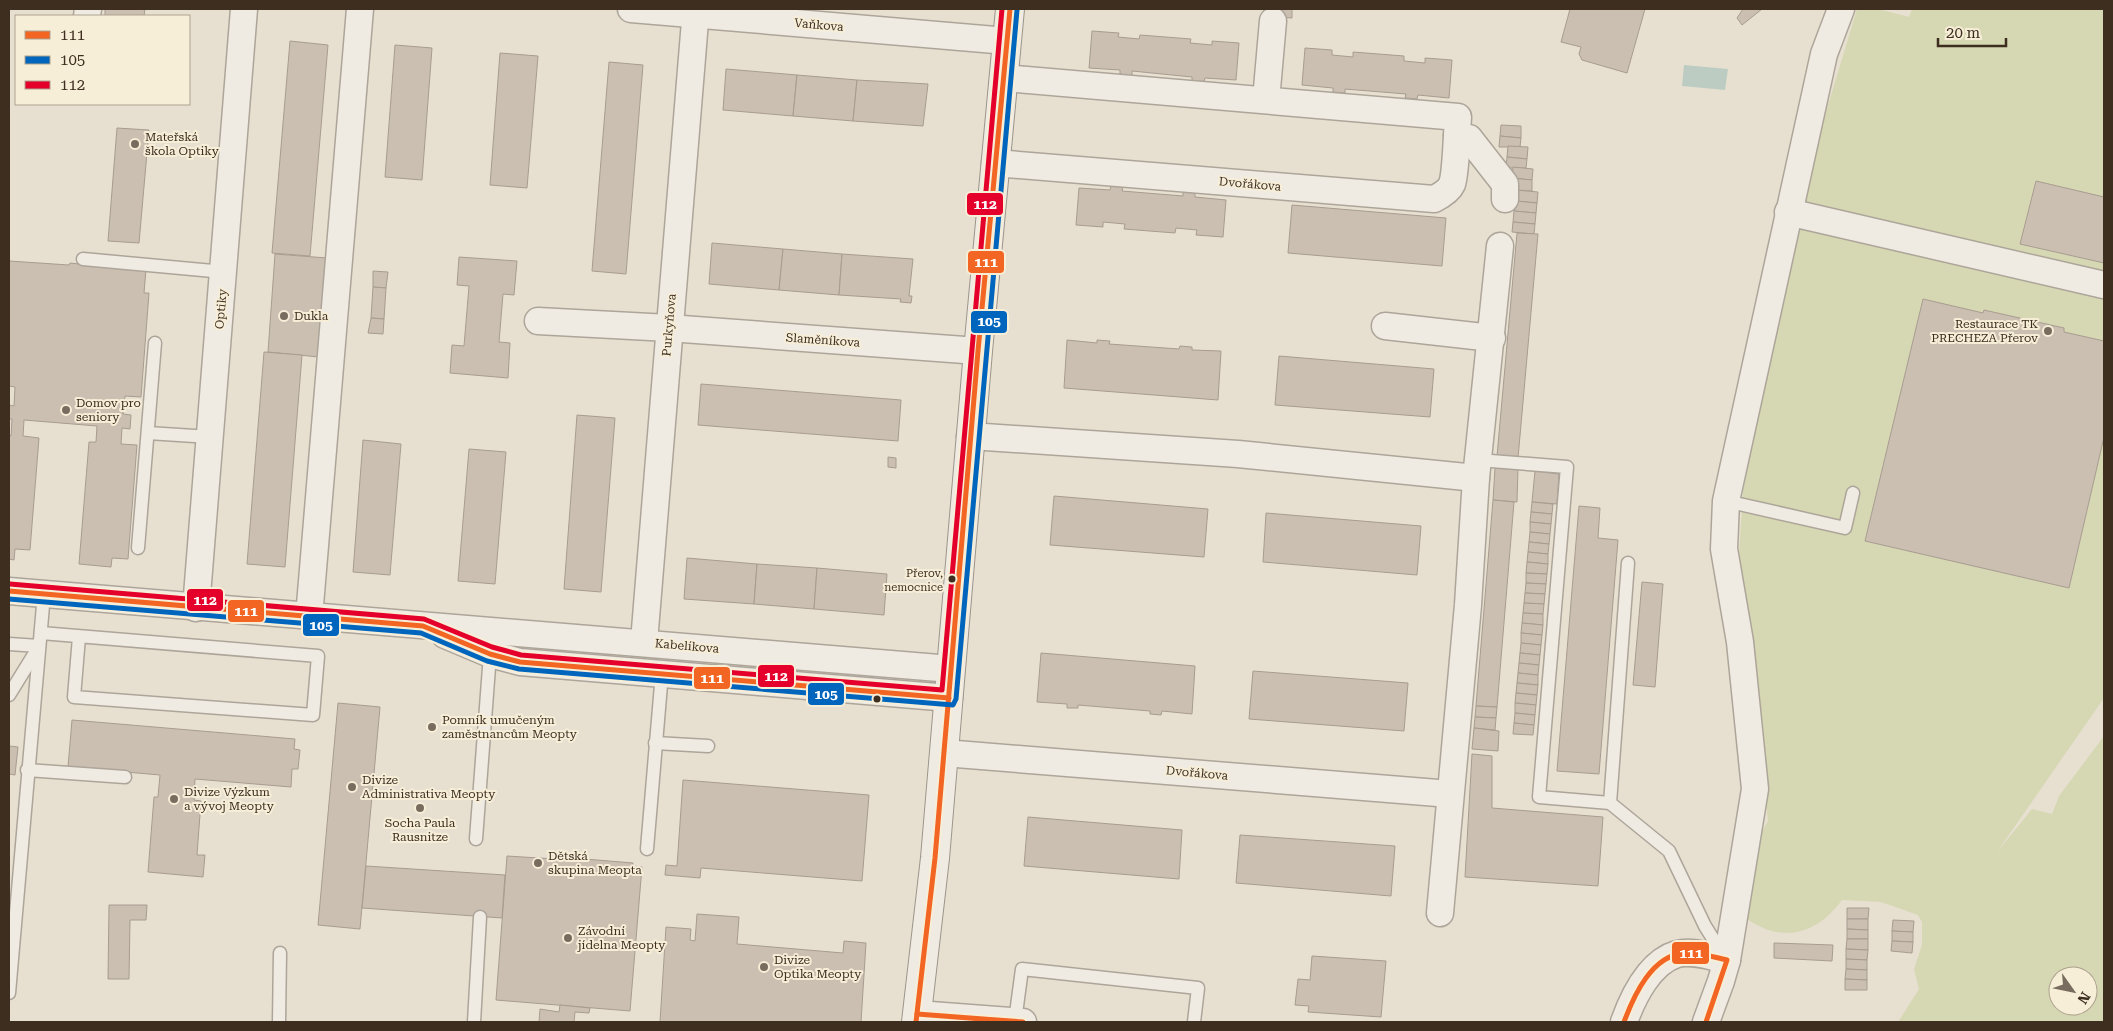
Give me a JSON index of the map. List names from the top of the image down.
{
  "streets": {
    "street": [
      "Vaňkova",
      "Dvořákova",
      "Optiky",
      "Purkyňova",
      "Slaměníkova",
      "Kabelíkova"
    ]
  },
  "crossings": [
    ["Vaňkova", "Purkyňova"],
    ["Optiky", "Kabelíkova"],
    ["Purkyňova", "Slaměníkova"],
    ["Purkyňova", "Kabelíkova"]
  ],
  "places": [
    "Mateřská škola Optiky",
    "Dukla",
    "Restaurace TK PRECHEZA Přerov",
    "Domov pro seniory",
    "Přerov, nemocnice",
    "Pomník umučeným zaměstnancům Meopty",
    "Divize Administrativa Meopty",
    "Divize Výzkum a vývoj Meopty",
    "Socha Paula Rausnitze",
    "Dětská skupina Meopta",
    "Závodní jídelna Meopty",
    "Divize Optika Meopty"
  ],
  "lines": ["transit line 111", "transit line 112", "transit line 105"],
  "legend": ["111", "105", "112"],
  "scale_bar": "20 m",
  "north": "bottom right"
}
